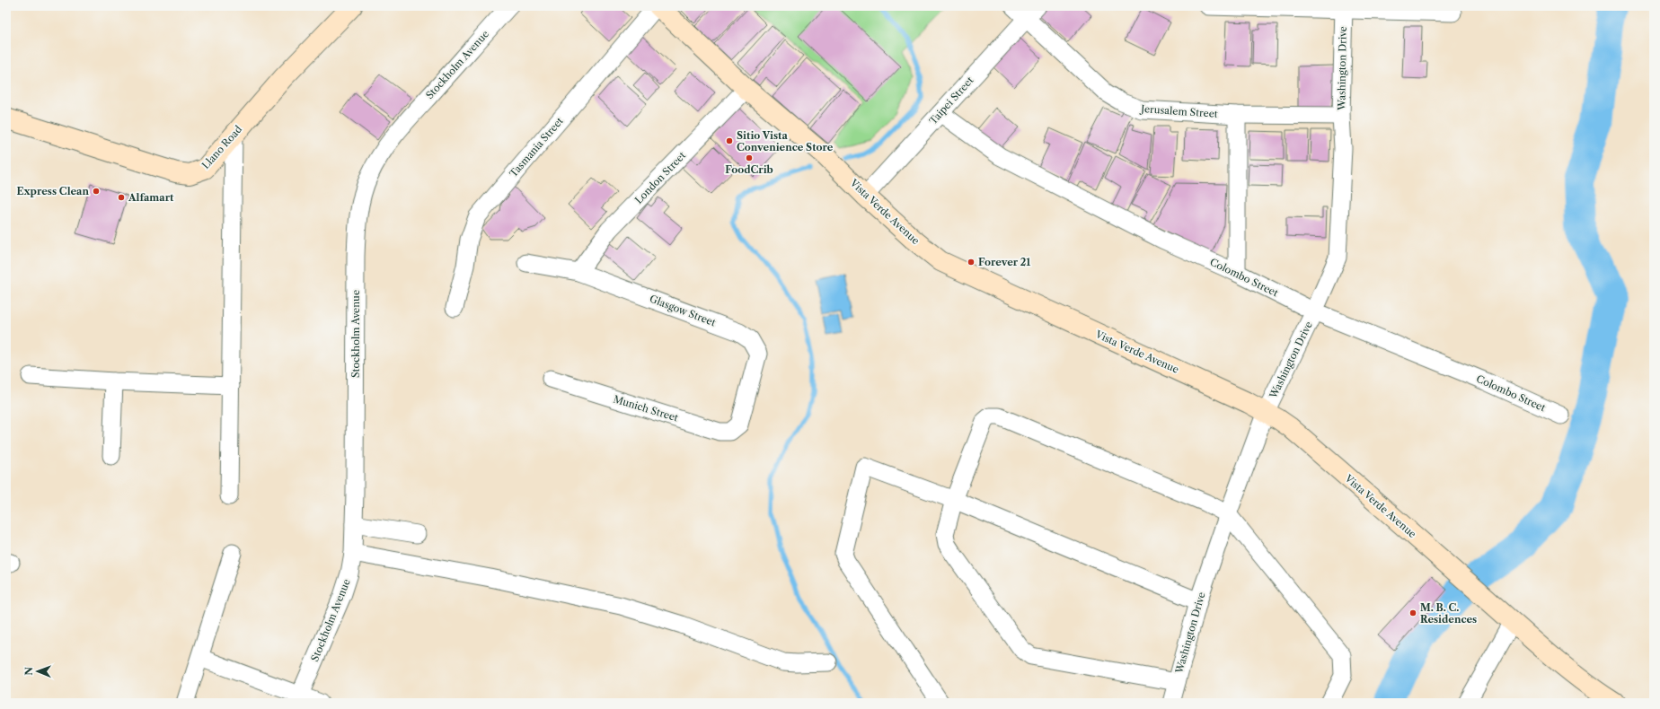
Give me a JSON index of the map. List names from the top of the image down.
{
  "streets": {
    "street": [
      "Stockholm Avenue",
      "Washington Drive",
      "Taipei Street",
      "Jerusalem Street",
      "Llano Road",
      "Tasmania Street",
      "London Street",
      "Vista Verde Avenue",
      "Colombo Street",
      "Glasgow Street",
      "Munich Street"
    ]
  },
  "crossings": [
    ["Washington Drive", "Jerusalem Street"],
    ["Washington Drive", "Vista Verde Avenue"],
    ["Washington Drive", "Colombo Street"],
    ["Taipei Street", "Jerusalem Street"],
    ["Taipei Street", "Vista Verde Avenue"],
    ["Taipei Street", "Colombo Street"],
    ["Tasmania Street", "Vista Verde Avenue"],
    ["London Street", "Vista Verde Avenue"],
    ["London Street", "Glasgow Street"],
    ["Glasgow Street", "Munich Street"]
  ],
  "places": [
    "Sitio Vista Convenience Store",
    "FoodCrib",
    "Express Clean",
    "Alfamart",
    "Forever 21",
    "M. B. C. Residences"
  ],
  "north": "left"
}
